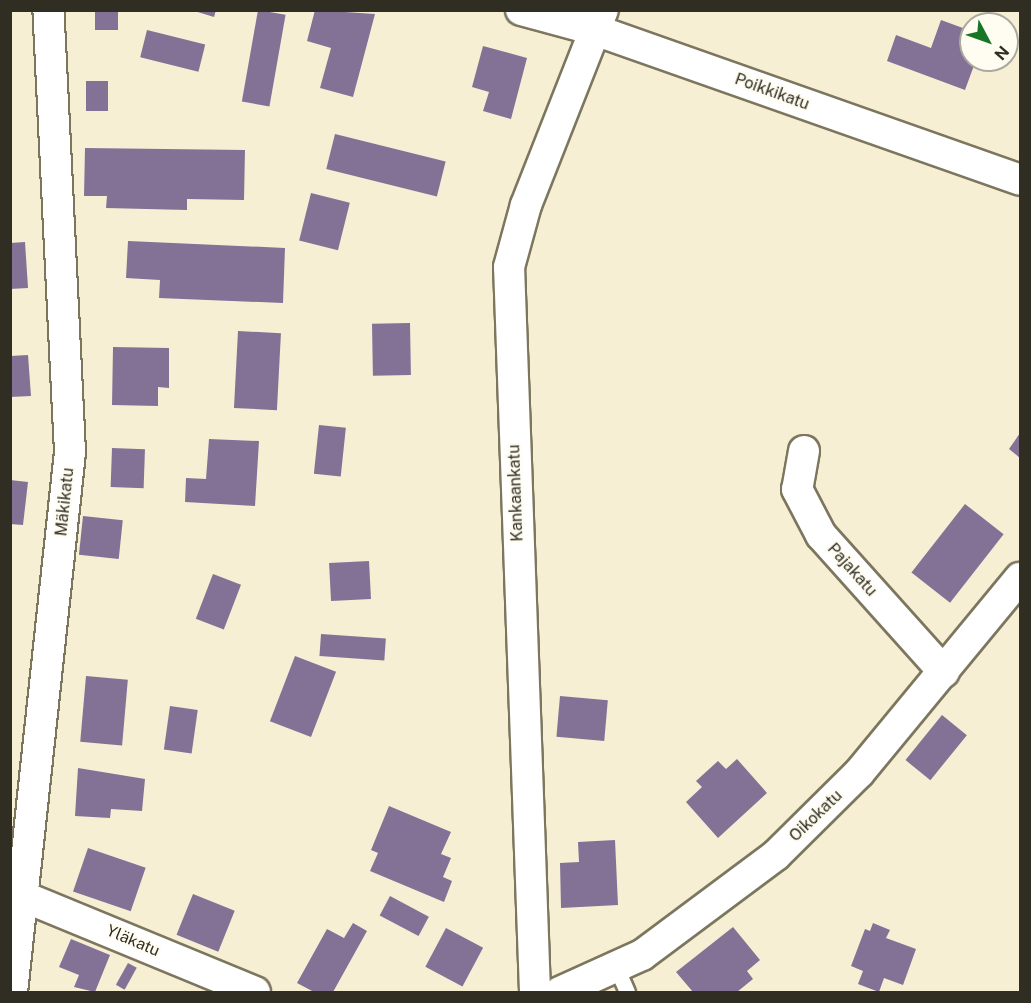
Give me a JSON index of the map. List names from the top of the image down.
{
  "streets": {
    "street": [
      "Poikkikatu",
      "Kankaankatu",
      "Mäkikatu",
      "Pajakatu",
      "Oikokatu",
      "Yläkatu"
    ]
  },
  "crossings": [
    ["Poikkikatu", "Kankaankatu"],
    ["Mäkikatu", "Yläkatu"],
    ["Pajakatu", "Oikokatu"]
  ],
  "north": "bottom right"
}
